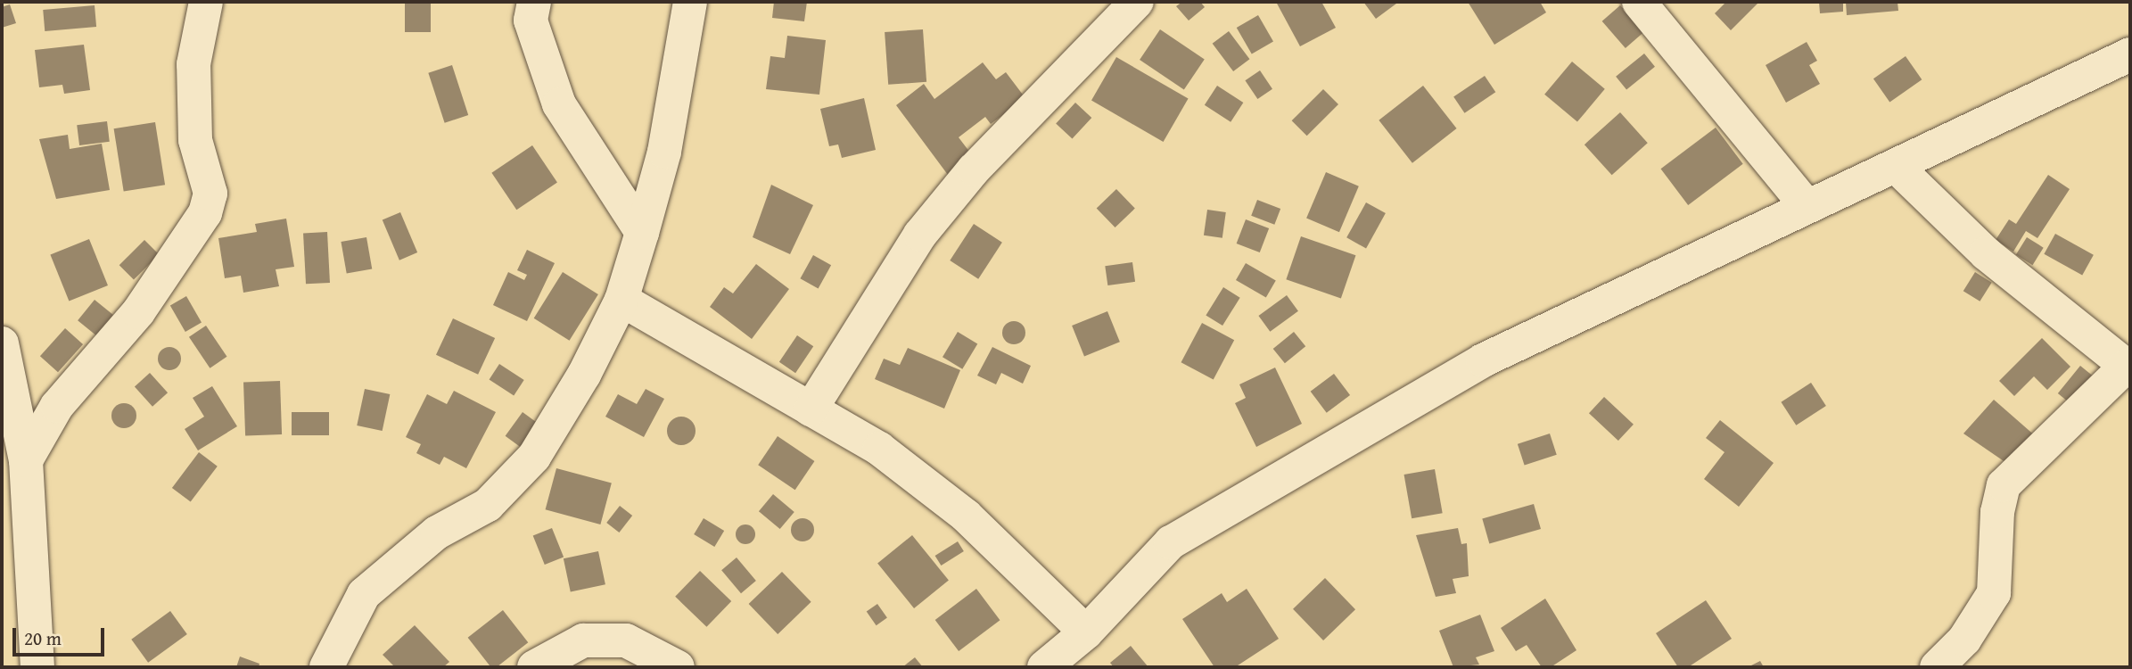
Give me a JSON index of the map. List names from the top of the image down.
{
  "scale_bar": "20 m"
}
